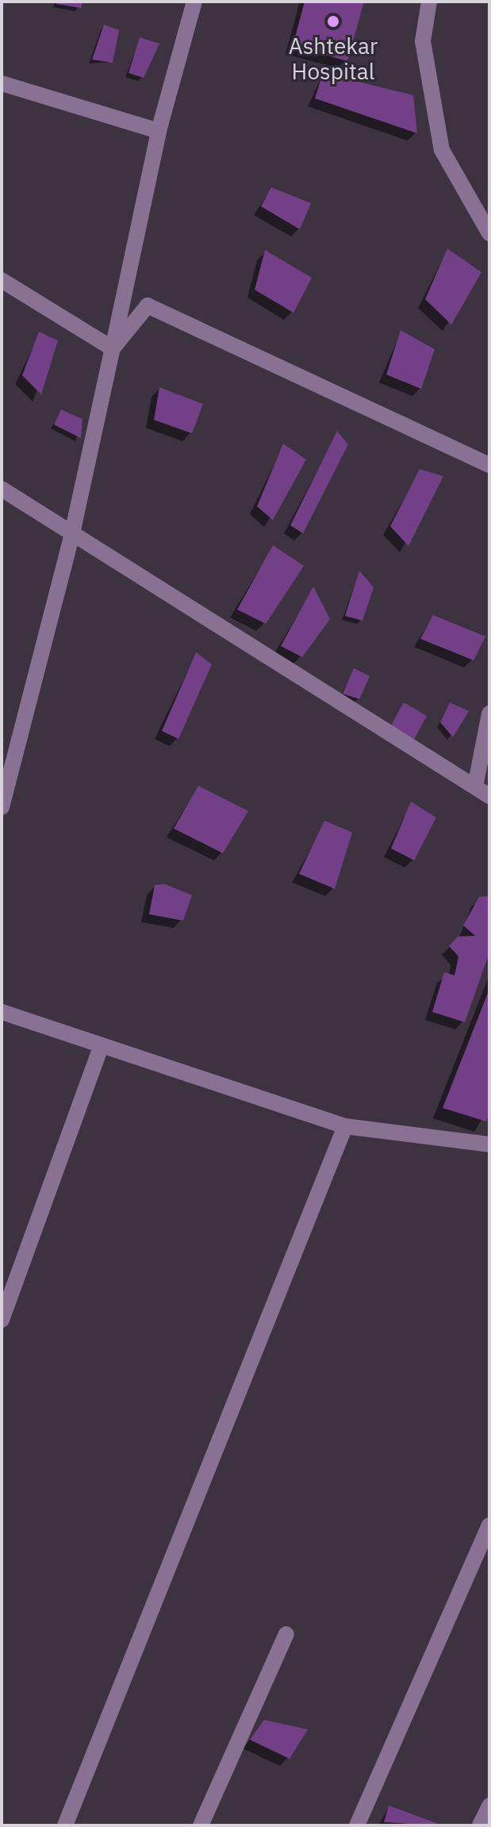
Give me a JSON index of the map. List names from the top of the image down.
{
  "places": ["Ashtekar Hospital"]
}
